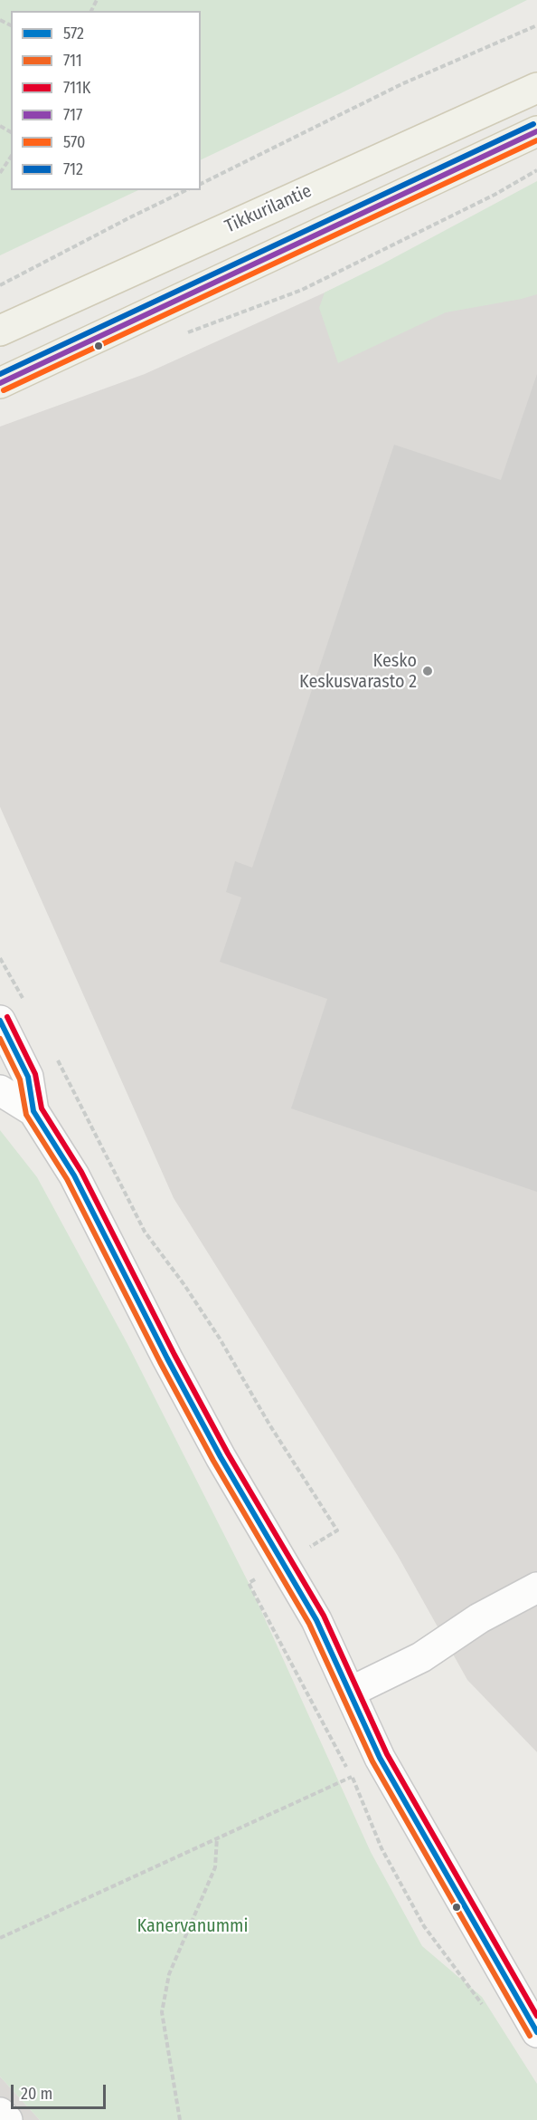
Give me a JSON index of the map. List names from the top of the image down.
{
  "streets": {
    "main road": ["Tikkurilantie"]
  },
  "parks": ["Kanervanummi"],
  "places": ["Kesko Keskusvarasto 2"],
  "lines": [
    "transit line 712",
    "transit line 717",
    "transit line 570",
    "transit line 711K",
    "transit line 572",
    "transit line 711"
  ],
  "legend": [
    "572",
    "711",
    "711K",
    "717",
    "570",
    "712"
  ],
  "scale_bar": "20 m"
}
